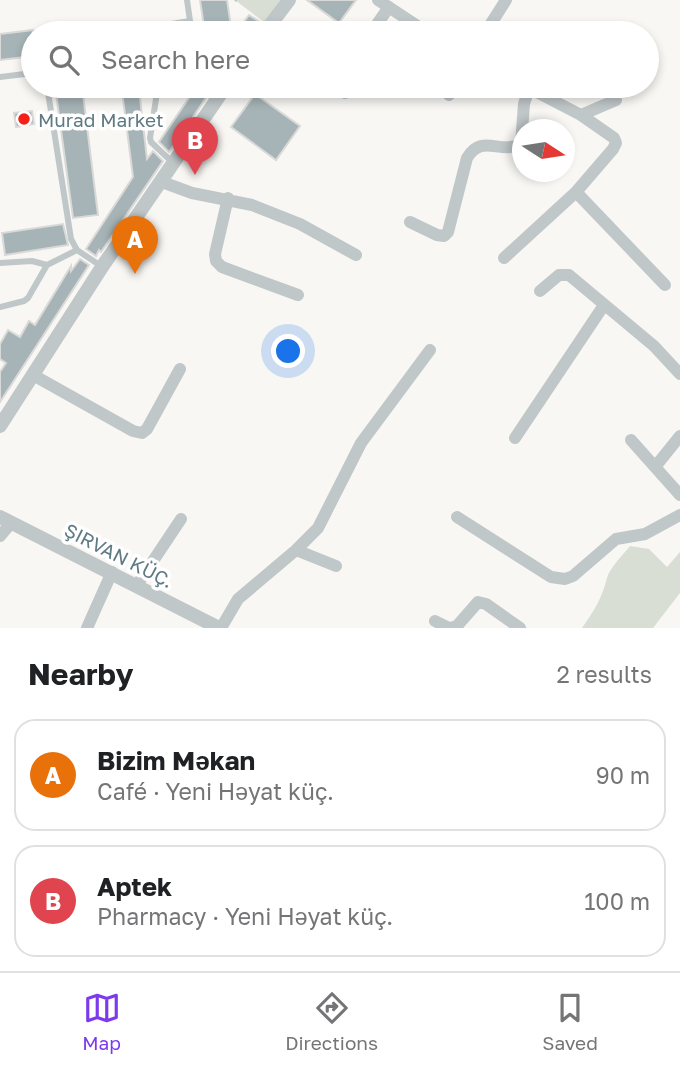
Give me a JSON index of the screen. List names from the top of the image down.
{
  "streets": {
    "street": ["ŞIRVAN KÜÇ."]
  },
  "places": ["Murad Market"],
  "north": "right",
  "page": {
    "search": "Search here",
    "pins": ["B", "A"],
    "heading": ["Nearby", "2 results"],
    "list": [
      {
        "mark": "A",
        "name": "Bizim Məkan",
        "note": "Café · Yeni Həyat küç.",
        "value": "90 m"
      },
      {
        "mark": "B",
        "name": "Aptek",
        "note": "Pharmacy · Yeni Həyat küç.",
        "value": "100 m"
      }
    ],
    "nav": ["Map", "Directions", "Saved"]
  }
}
